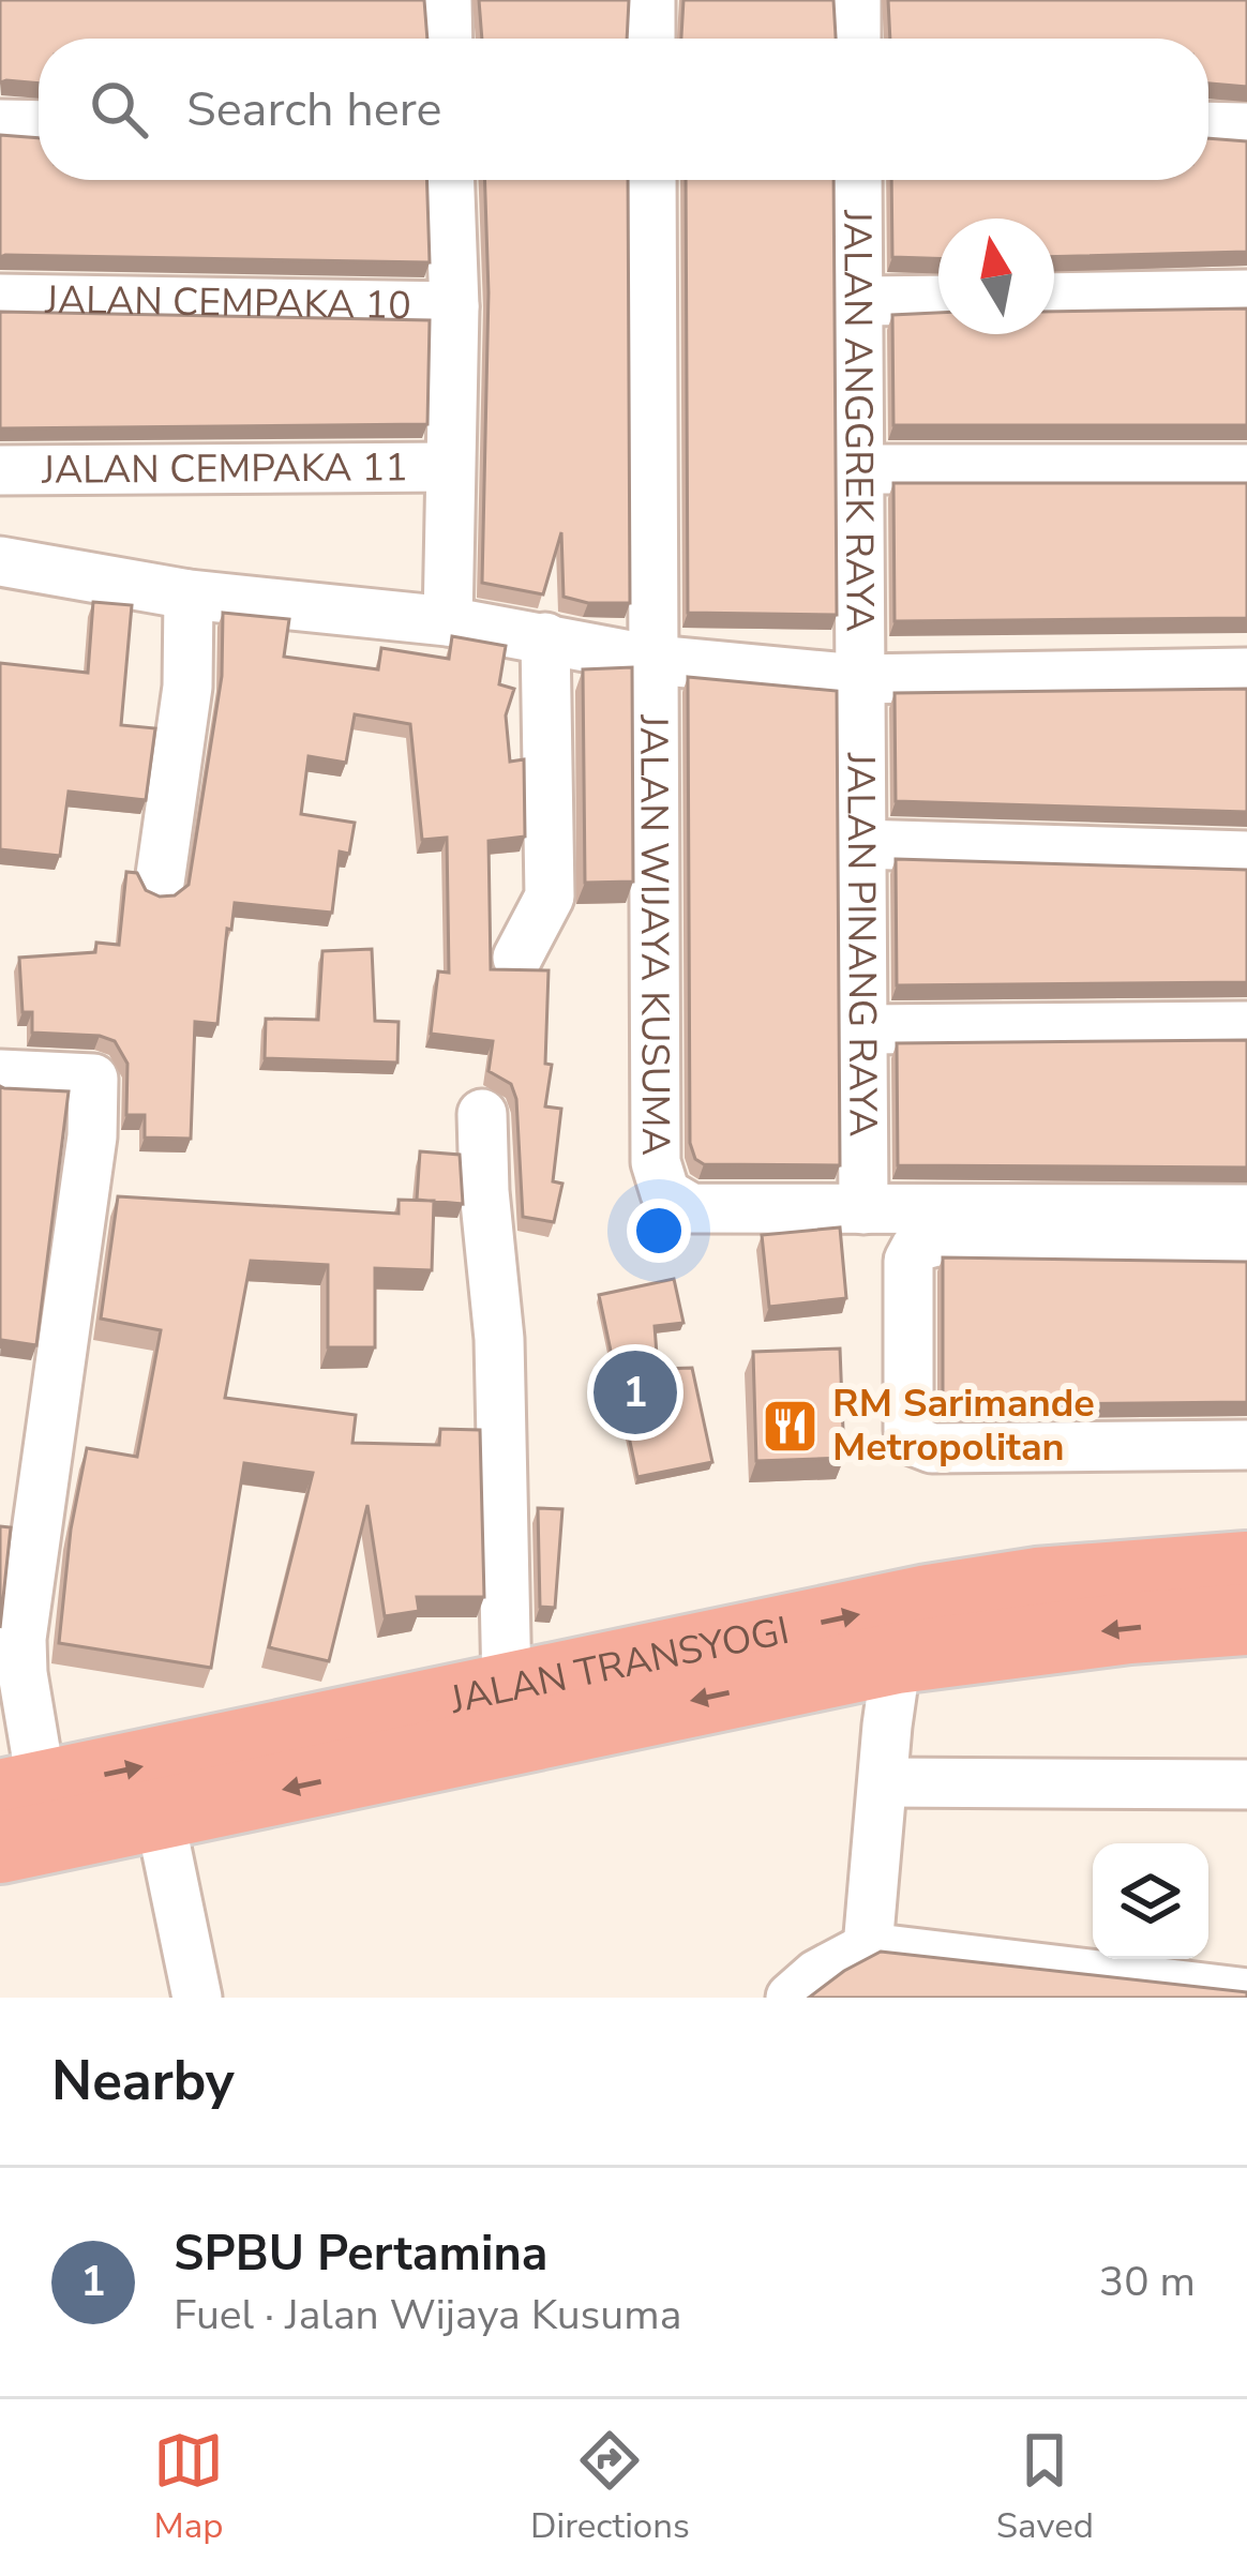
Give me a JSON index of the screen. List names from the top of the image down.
{
  "streets": {
    "highway": ["JALAN TRANSYOGI"],
    "street": [
      "JALAN CEMPAKA 10",
      "JALAN ANGGREK RAYA",
      "JALAN CEMPAKA 11",
      "JALAN WIJAYA KUSUMA",
      "JALAN PINANG RAYA"
    ]
  },
  "crossings": [
    ["JALAN ANGGREK RAYA", "JALAN PINANG RAYA"],
    ["JALAN WIJAYA KUSUMA", "JALAN PINANG RAYA"]
  ],
  "places": {
    "restaurant": ["RM Sarimande Metropolitan"]
  },
  "north": "top",
  "page": {
    "search": "Search here",
    "pins": "1",
    "heading": "Nearby",
    "list": [
      {
        "mark": "1",
        "name": "SPBU Pertamina",
        "note": "Fuel · Jalan Wijaya Kusuma",
        "value": "30 m"
      }
    ],
    "nav": ["Map", "Directions", "Saved"]
  }
}
